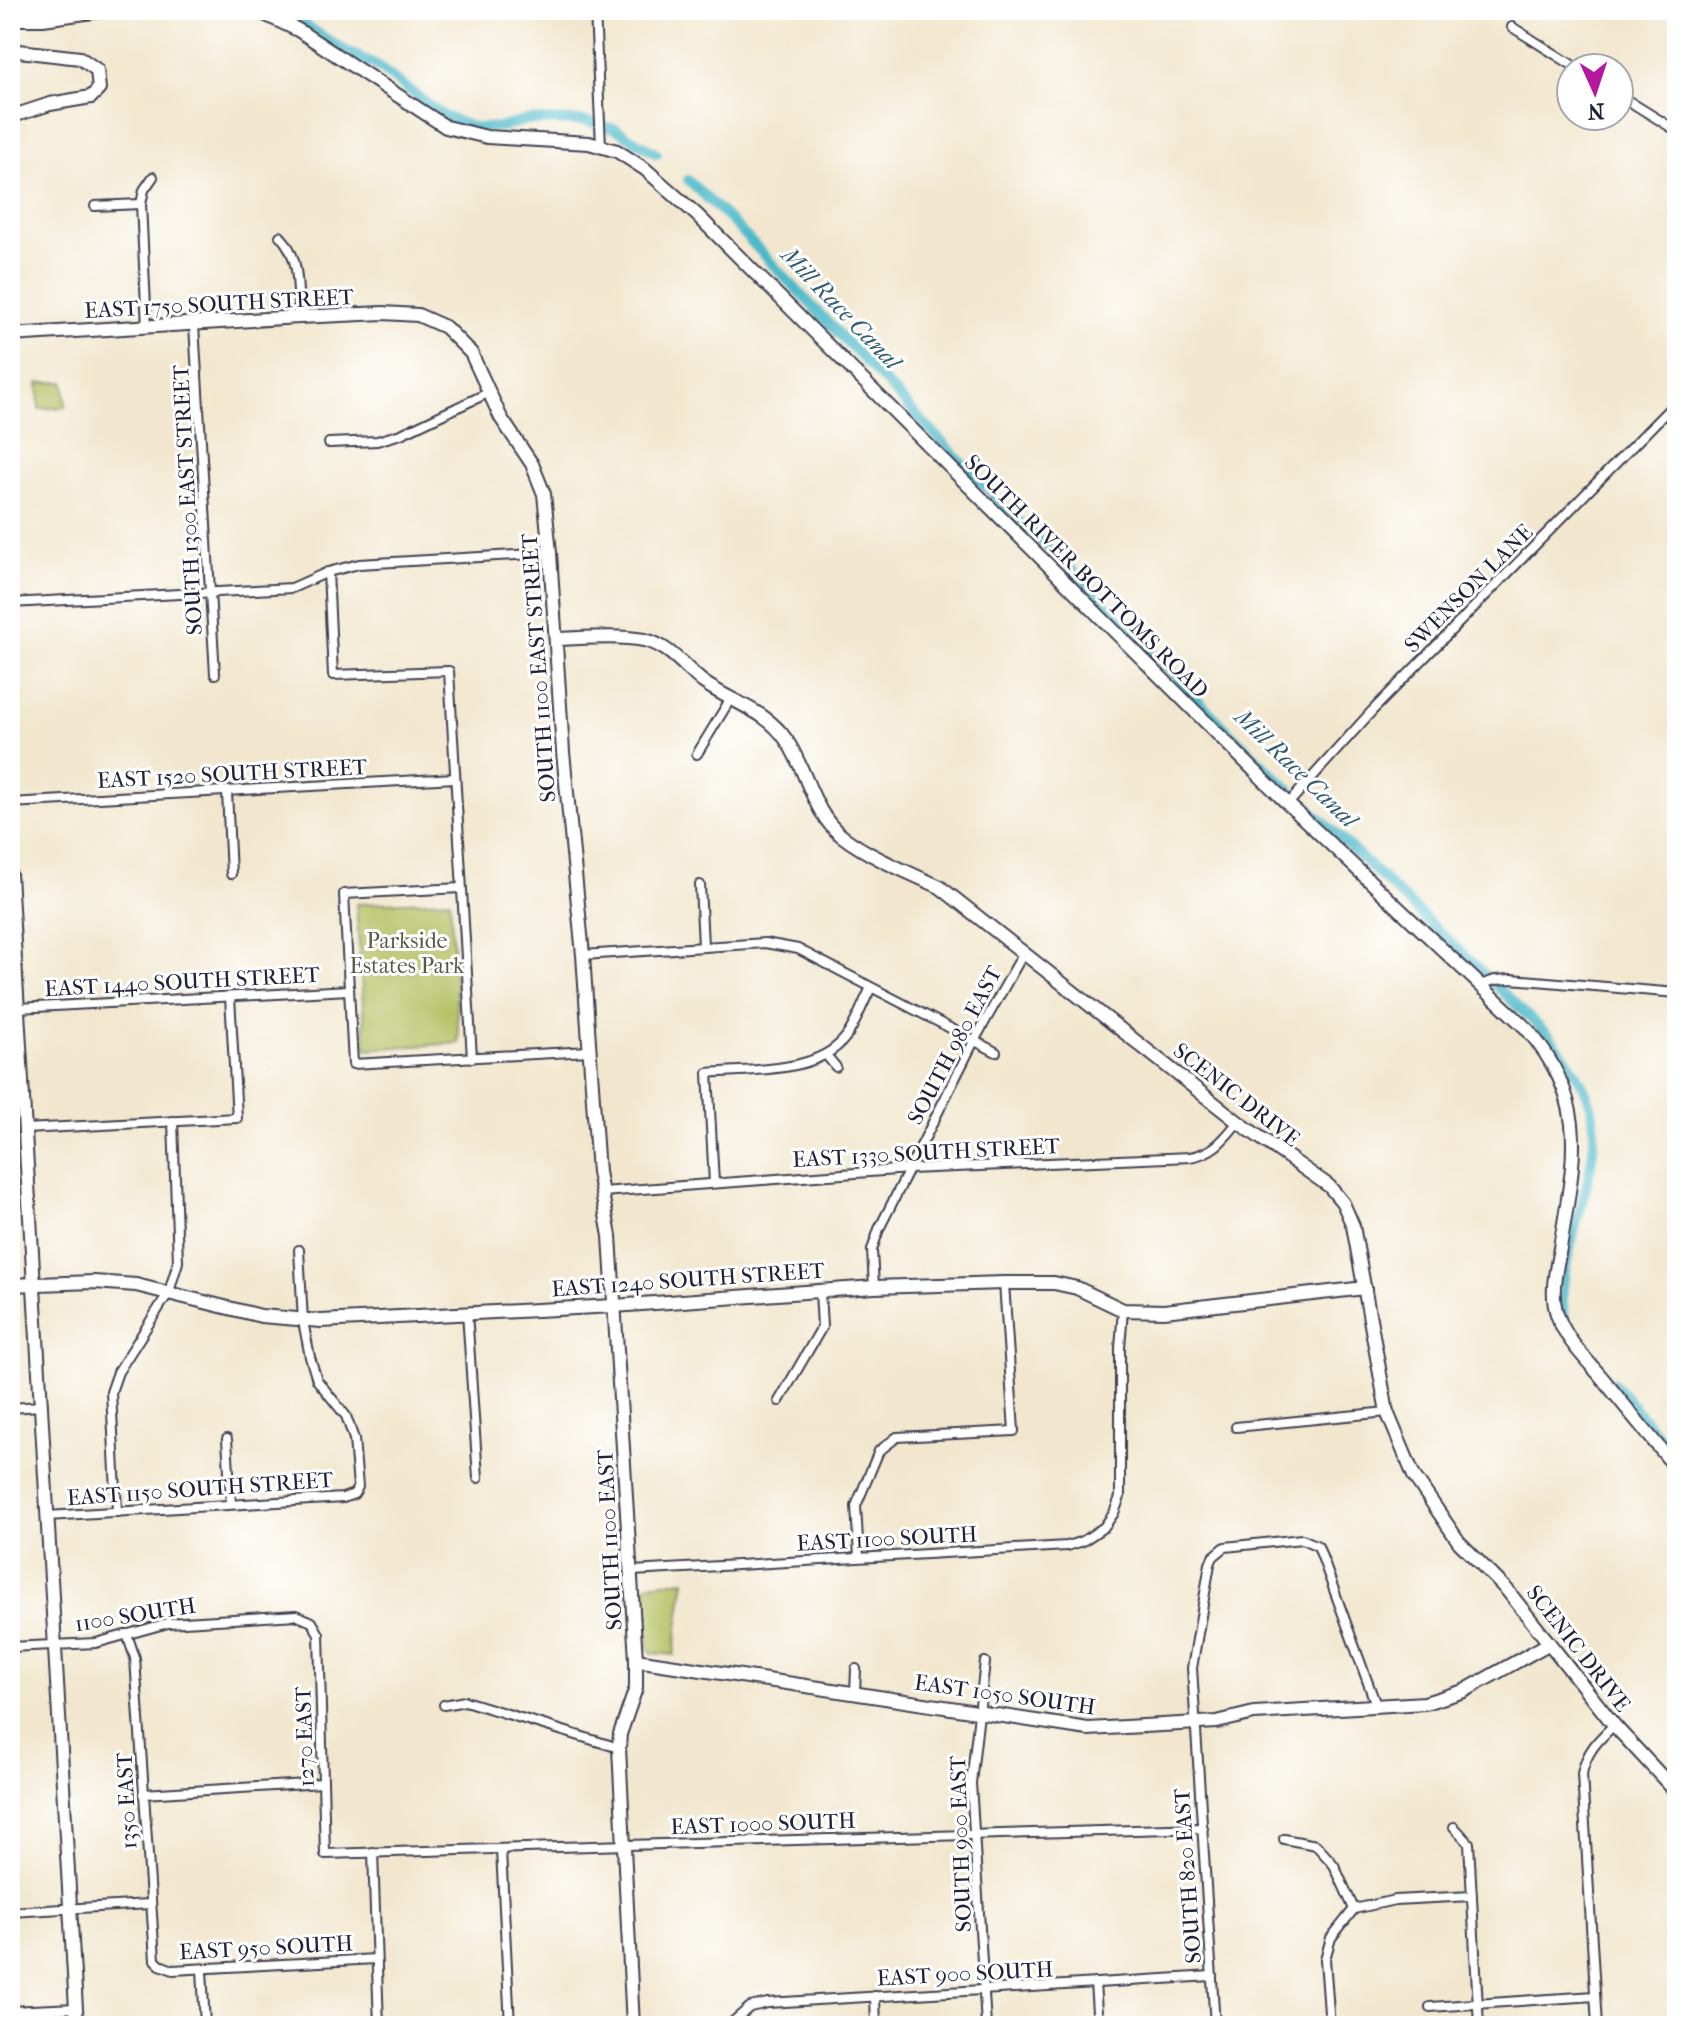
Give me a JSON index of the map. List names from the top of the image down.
{
  "streets": {
    "street": [
      "EAST 1750 SOUTH STREET",
      "SOUTH 1300 EAST STREET",
      "SOUTH RIVER BOTTOMS ROAD",
      "SWENSON LANE",
      "SOUTH 1100 EAST STREET",
      "EAST 1520 SOUTH STREET",
      "EAST 1440 SOUTH STREET",
      "SOUTH 980 EAST",
      "SCENIC DRIVE",
      "EAST 1330 SOUTH STREET",
      "EAST 1240 SOUTH STREET",
      "EAST 1150 SOUTH STREET",
      "EAST 1100 SOUTH",
      "SOUTH 1100 EAST",
      "1100 SOUTH",
      "EAST 1050 SOUTH",
      "1270 EAST",
      "1350 EAST",
      "EAST 1000 SOUTH",
      "SOUTH 900 EAST",
      "SOUTH 820 EAST",
      "EAST 950 SOUTH",
      "EAST 900 SOUTH"
    ]
  },
  "crossings": [
    ["EAST 1750 SOUTH STREET", "SOUTH 1300 EAST STREET"],
    ["EAST 1750 SOUTH STREET", "SOUTH 1100 EAST STREET"],
    ["SOUTH RIVER BOTTOMS ROAD", "SWENSON LANE"],
    ["SOUTH 1100 EAST STREET", "SCENIC DRIVE"],
    ["SOUTH 1100 EAST STREET", "SOUTH 1100 EAST"],
    ["SOUTH 980 EAST", "SCENIC DRIVE"],
    ["SOUTH 980 EAST", "EAST 1330 SOUTH STREET"],
    ["SOUTH 980 EAST", "EAST 1240 SOUTH STREET"],
    ["SCENIC DRIVE", "EAST 1330 SOUTH STREET"],
    ["SCENIC DRIVE", "EAST 1240 SOUTH STREET"],
    ["SCENIC DRIVE", "EAST 1050 SOUTH"],
    ["EAST 1330 SOUTH STREET", "SOUTH 1100 EAST"],
    ["EAST 1240 SOUTH STREET", "EAST 1150 SOUTH STREET"],
    ["EAST 1240 SOUTH STREET", "EAST 1100 SOUTH"],
    ["EAST 1240 SOUTH STREET", "SOUTH 1100 EAST"],
    ["EAST 1100 SOUTH", "SOUTH 1100 EAST"],
    ["SOUTH 1100 EAST", "EAST 1050 SOUTH"],
    ["SOUTH 1100 EAST", "EAST 1000 SOUTH"],
    ["1100 SOUTH", "1270 EAST"],
    ["1100 SOUTH", "1350 EAST"],
    ["EAST 1050 SOUTH", "SOUTH 900 EAST"],
    ["EAST 1050 SOUTH", "SOUTH 820 EAST"],
    ["1270 EAST", "EAST 1000 SOUTH"],
    ["1350 EAST", "EAST 950 SOUTH"],
    ["EAST 1000 SOUTH", "SOUTH 900 EAST"],
    ["EAST 1000 SOUTH", "SOUTH 820 EAST"],
    ["SOUTH 900 EAST", "EAST 900 SOUTH"],
    ["SOUTH 820 EAST", "EAST 900 SOUTH"]
  ],
  "water": ["Mill Race Canal"],
  "parks": ["Parkside Estates Park"],
  "north": "bottom"
}
